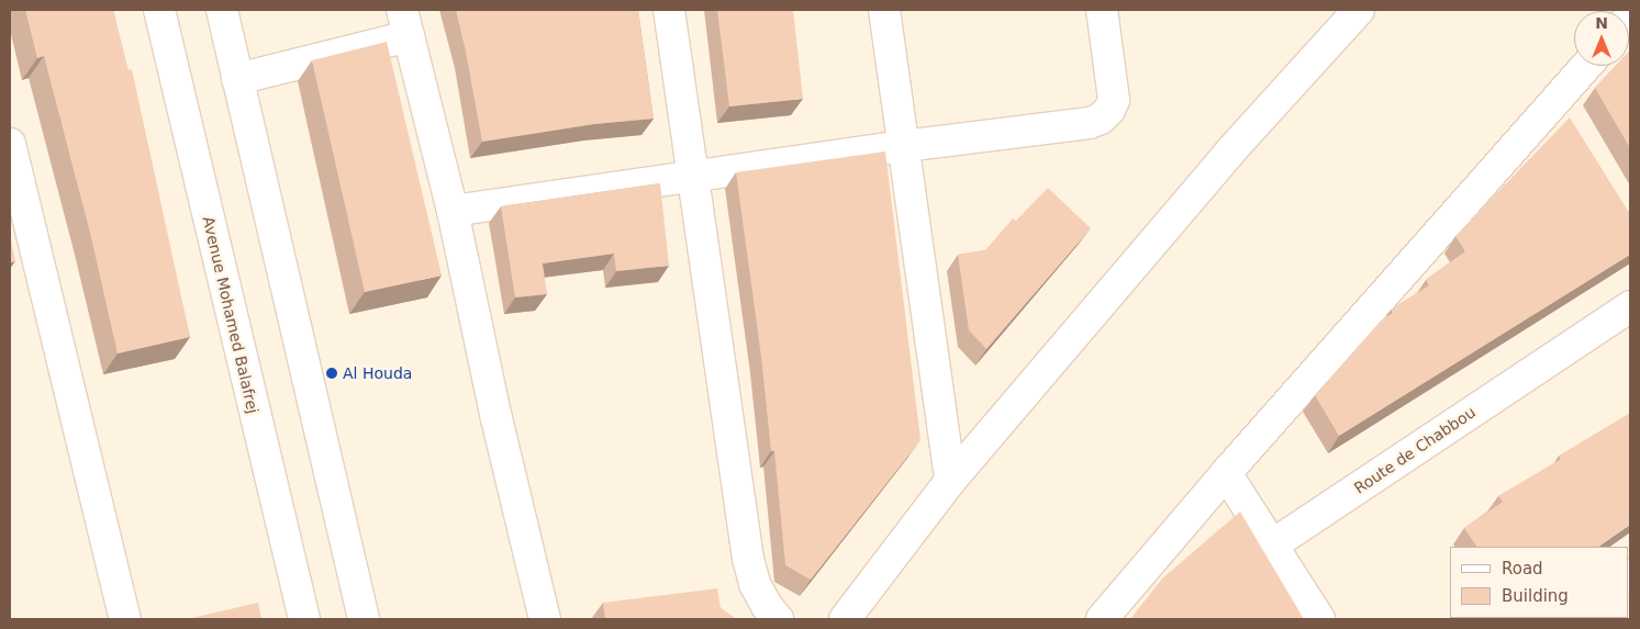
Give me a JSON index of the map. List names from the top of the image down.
{
  "streets": {
    "street": ["Avenue Mohamed Balafrej", "Route de Chabbou"]
  },
  "places": ["Al Houda"],
  "legend": ["Road", "Building"],
  "north": "top"
}
